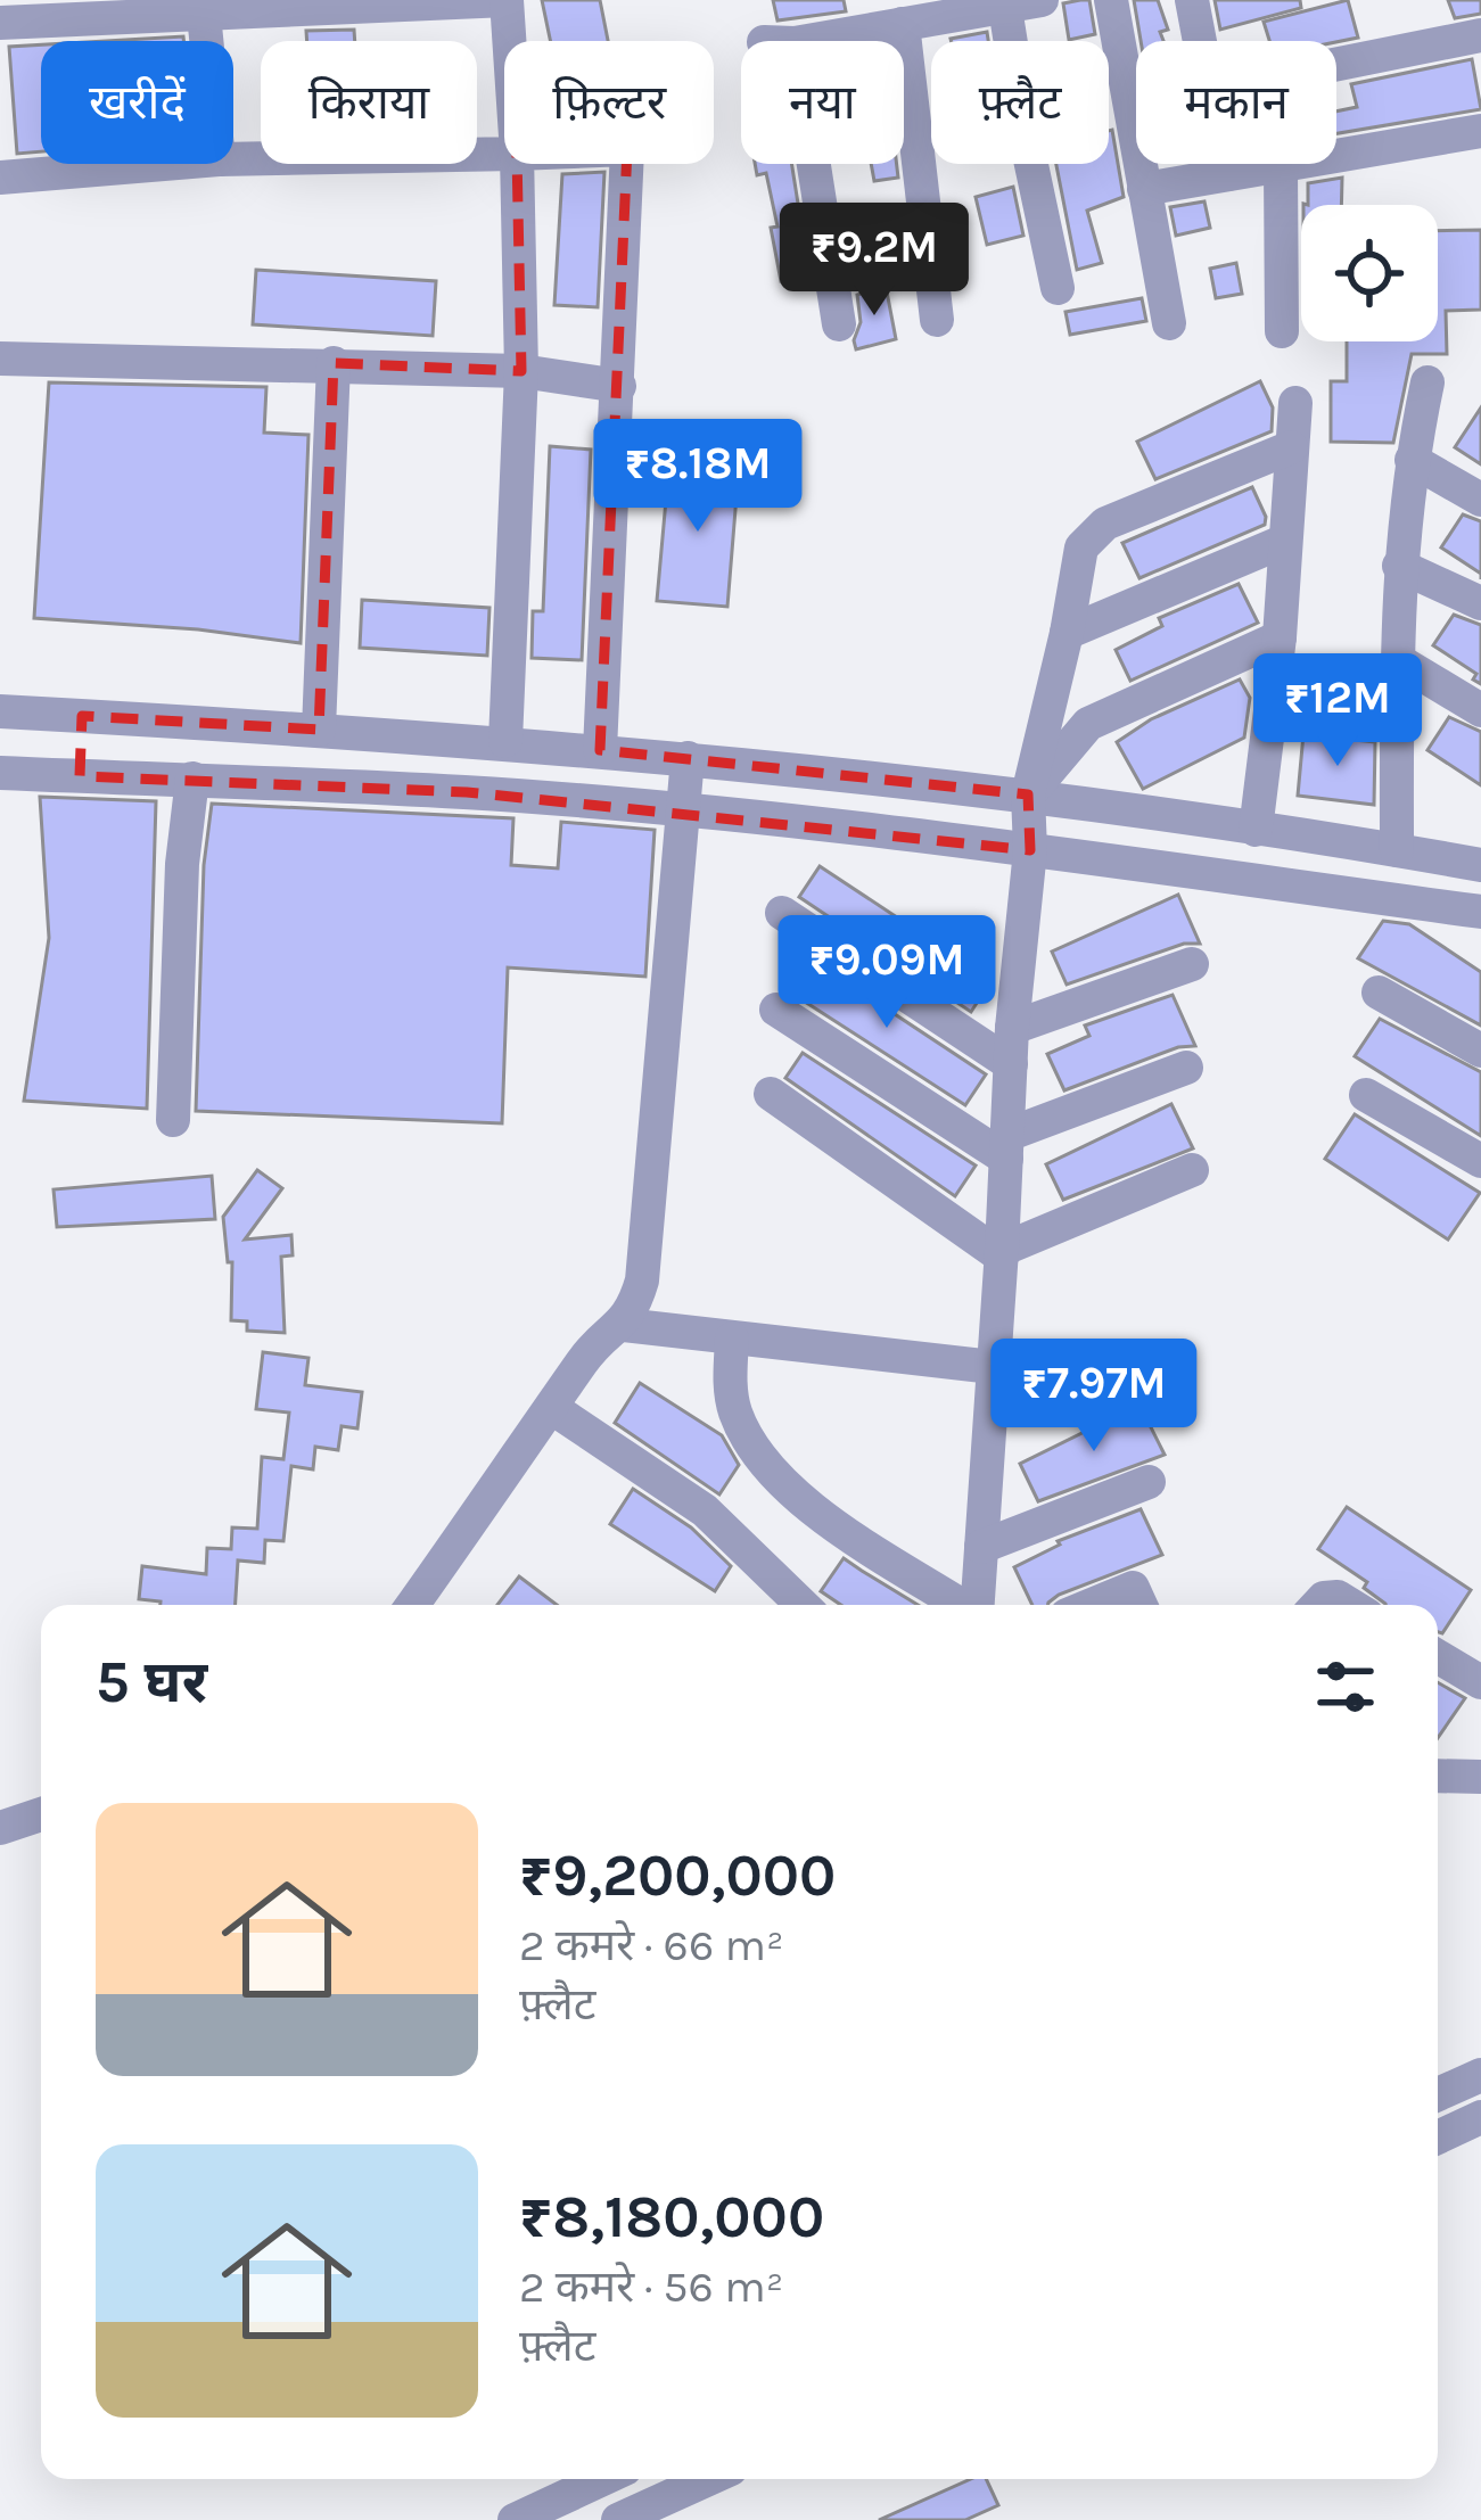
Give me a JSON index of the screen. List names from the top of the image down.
{
  "page": {
    "chip": [
      "खरीदें",
      "किराया",
      "फ़िल्टर",
      "नया",
      "फ़्लैट",
      "मकान"
    ],
    "price": [
      "₹9.2M",
      "₹8.18M",
      "₹12M",
      "₹9.09M",
      "₹7.97M"
    ],
    "heading": "5 घर",
    "list": [
      {
        "name": "₹9,200,000",
        "note": "2 कमरे · 66 m² · फ़्लैट"
      },
      {
        "name": "₹8,180,000",
        "note": "2 कमरे · 56 m² · फ़्लैट"
      }
    ]
  }
}
